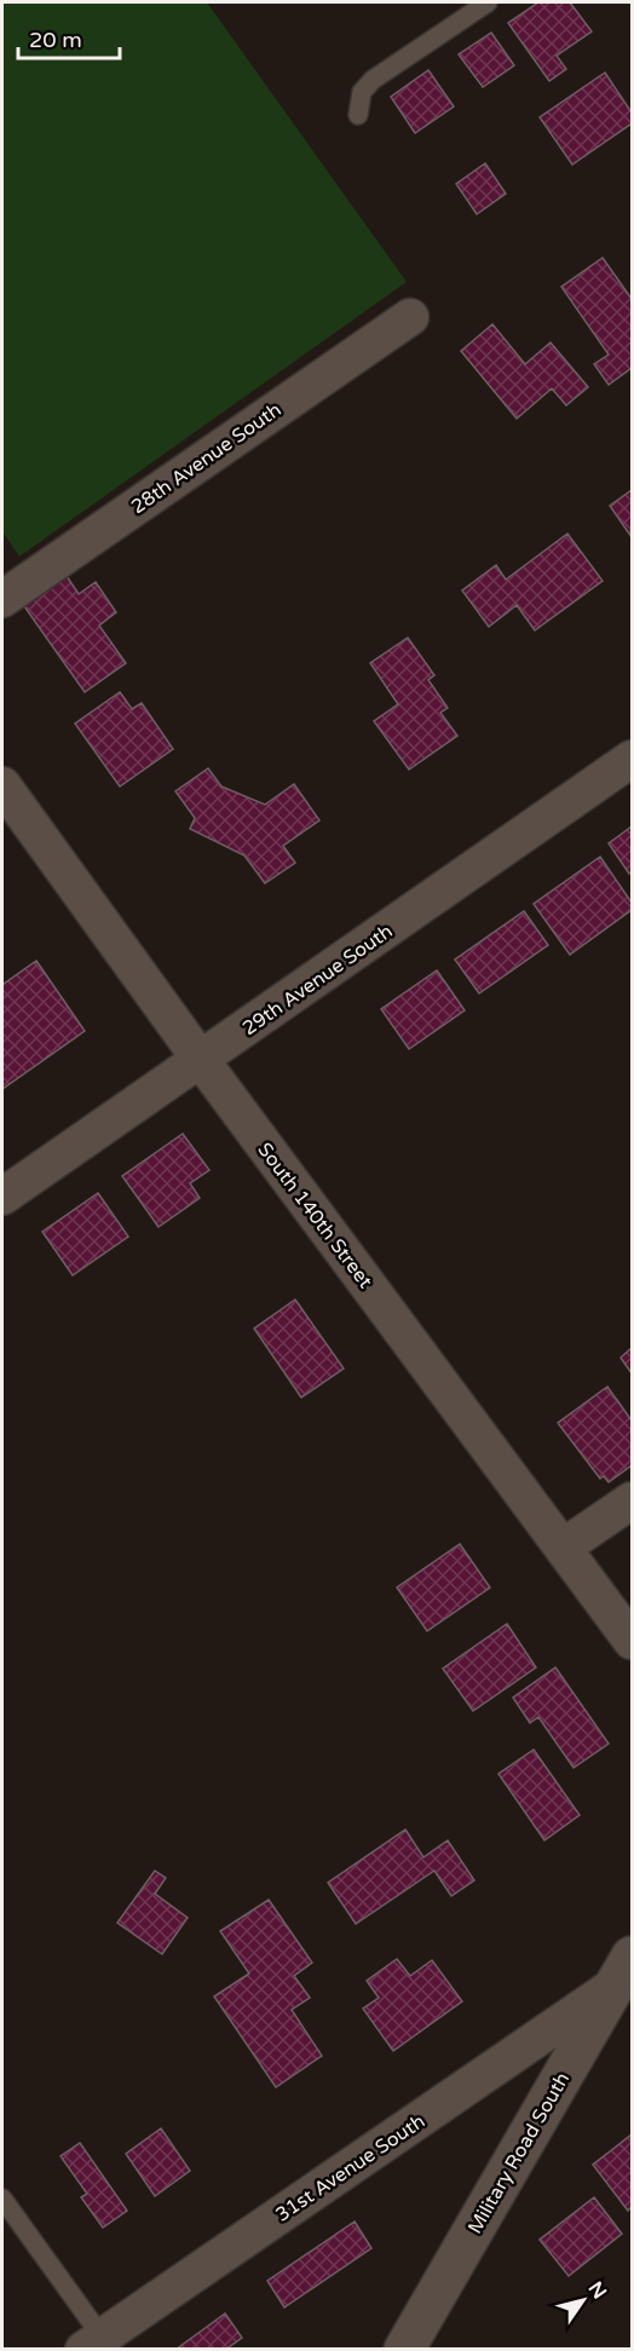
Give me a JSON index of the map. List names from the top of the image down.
{
  "streets": {
    "street": [
      "28th Avenue South",
      "29th Avenue South",
      "South 140th Street",
      "Military Road South",
      "31st Avenue South"
    ]
  },
  "crossings": [
    ["29th Avenue South", "South 140th Street"],
    ["Military Road South", "31st Avenue South"]
  ],
  "scale_bar": "20 m",
  "north": "top right"
}
